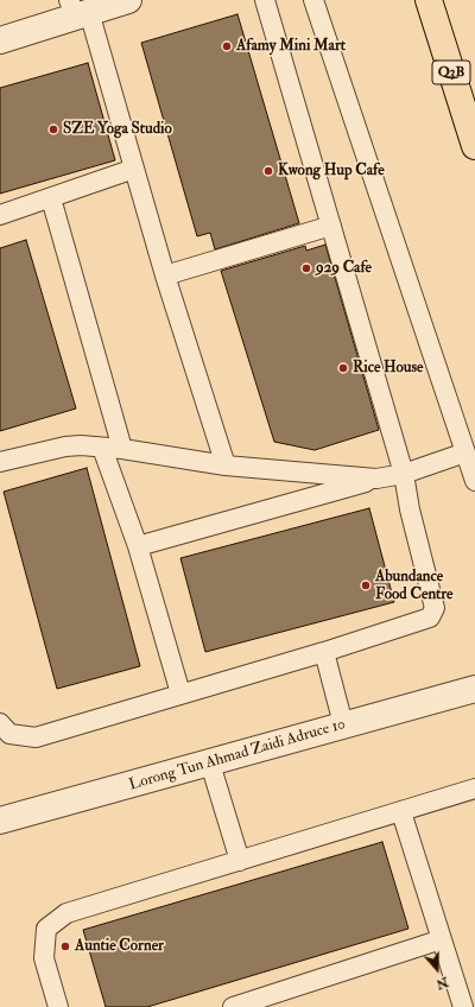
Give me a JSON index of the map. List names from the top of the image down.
{
  "streets": {
    "main road": ["Q3B"],
    "street": ["Lorong Tun Ahmad Zaidi Adruce 10"]
  },
  "places": [
    "Afamy Mini Mart",
    "SZE Yoga Studio",
    "Kwong Hup Cafe",
    "929 Cafe",
    "Rice House",
    "Abundance Food Centre",
    "Auntie Corner"
  ],
  "north": "bottom"
}
